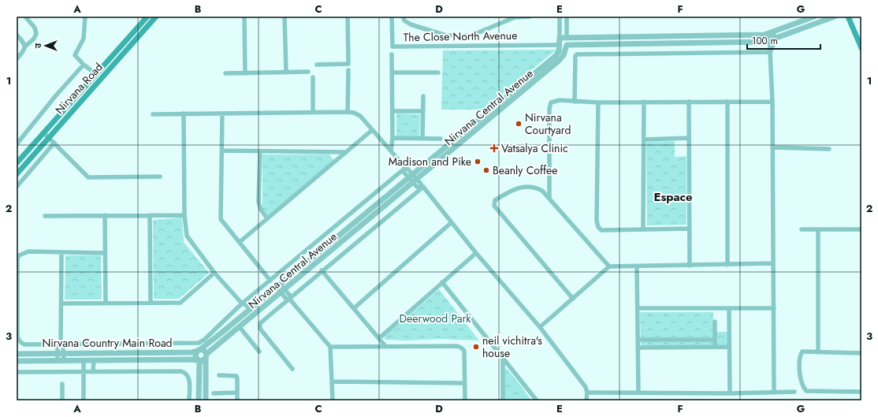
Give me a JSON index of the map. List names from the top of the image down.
{
  "streets": {
    "main road": ["Nirvana Road"],
    "street": ["The Close North Avenue", "Nirvana Central Avenue", "Nirvana Country Main Road"]
  },
  "crossings": [
    ["The Close North Avenue", "Nirvana Central Avenue"],
    ["Nirvana Central Avenue", "Nirvana Country Main Road"]
  ],
  "districts": ["Espace"],
  "parks": ["Deerwood Park"],
  "places": {
    "other": [
      "Nirvana Courtyard",
      "Madison and Pike",
      "Beanly Coffee",
      "neil vichitra's house"
    ],
    "health": ["Vatsalya Clinic"]
  },
  "scale_bar": "100 m",
  "north": "left",
  "grid": {
    "columns": [
      "A",
      "B",
      "C",
      "D",
      "E",
      "F",
      "G"
    ],
    "rows": ["1", "2", "3"]
  }
}
